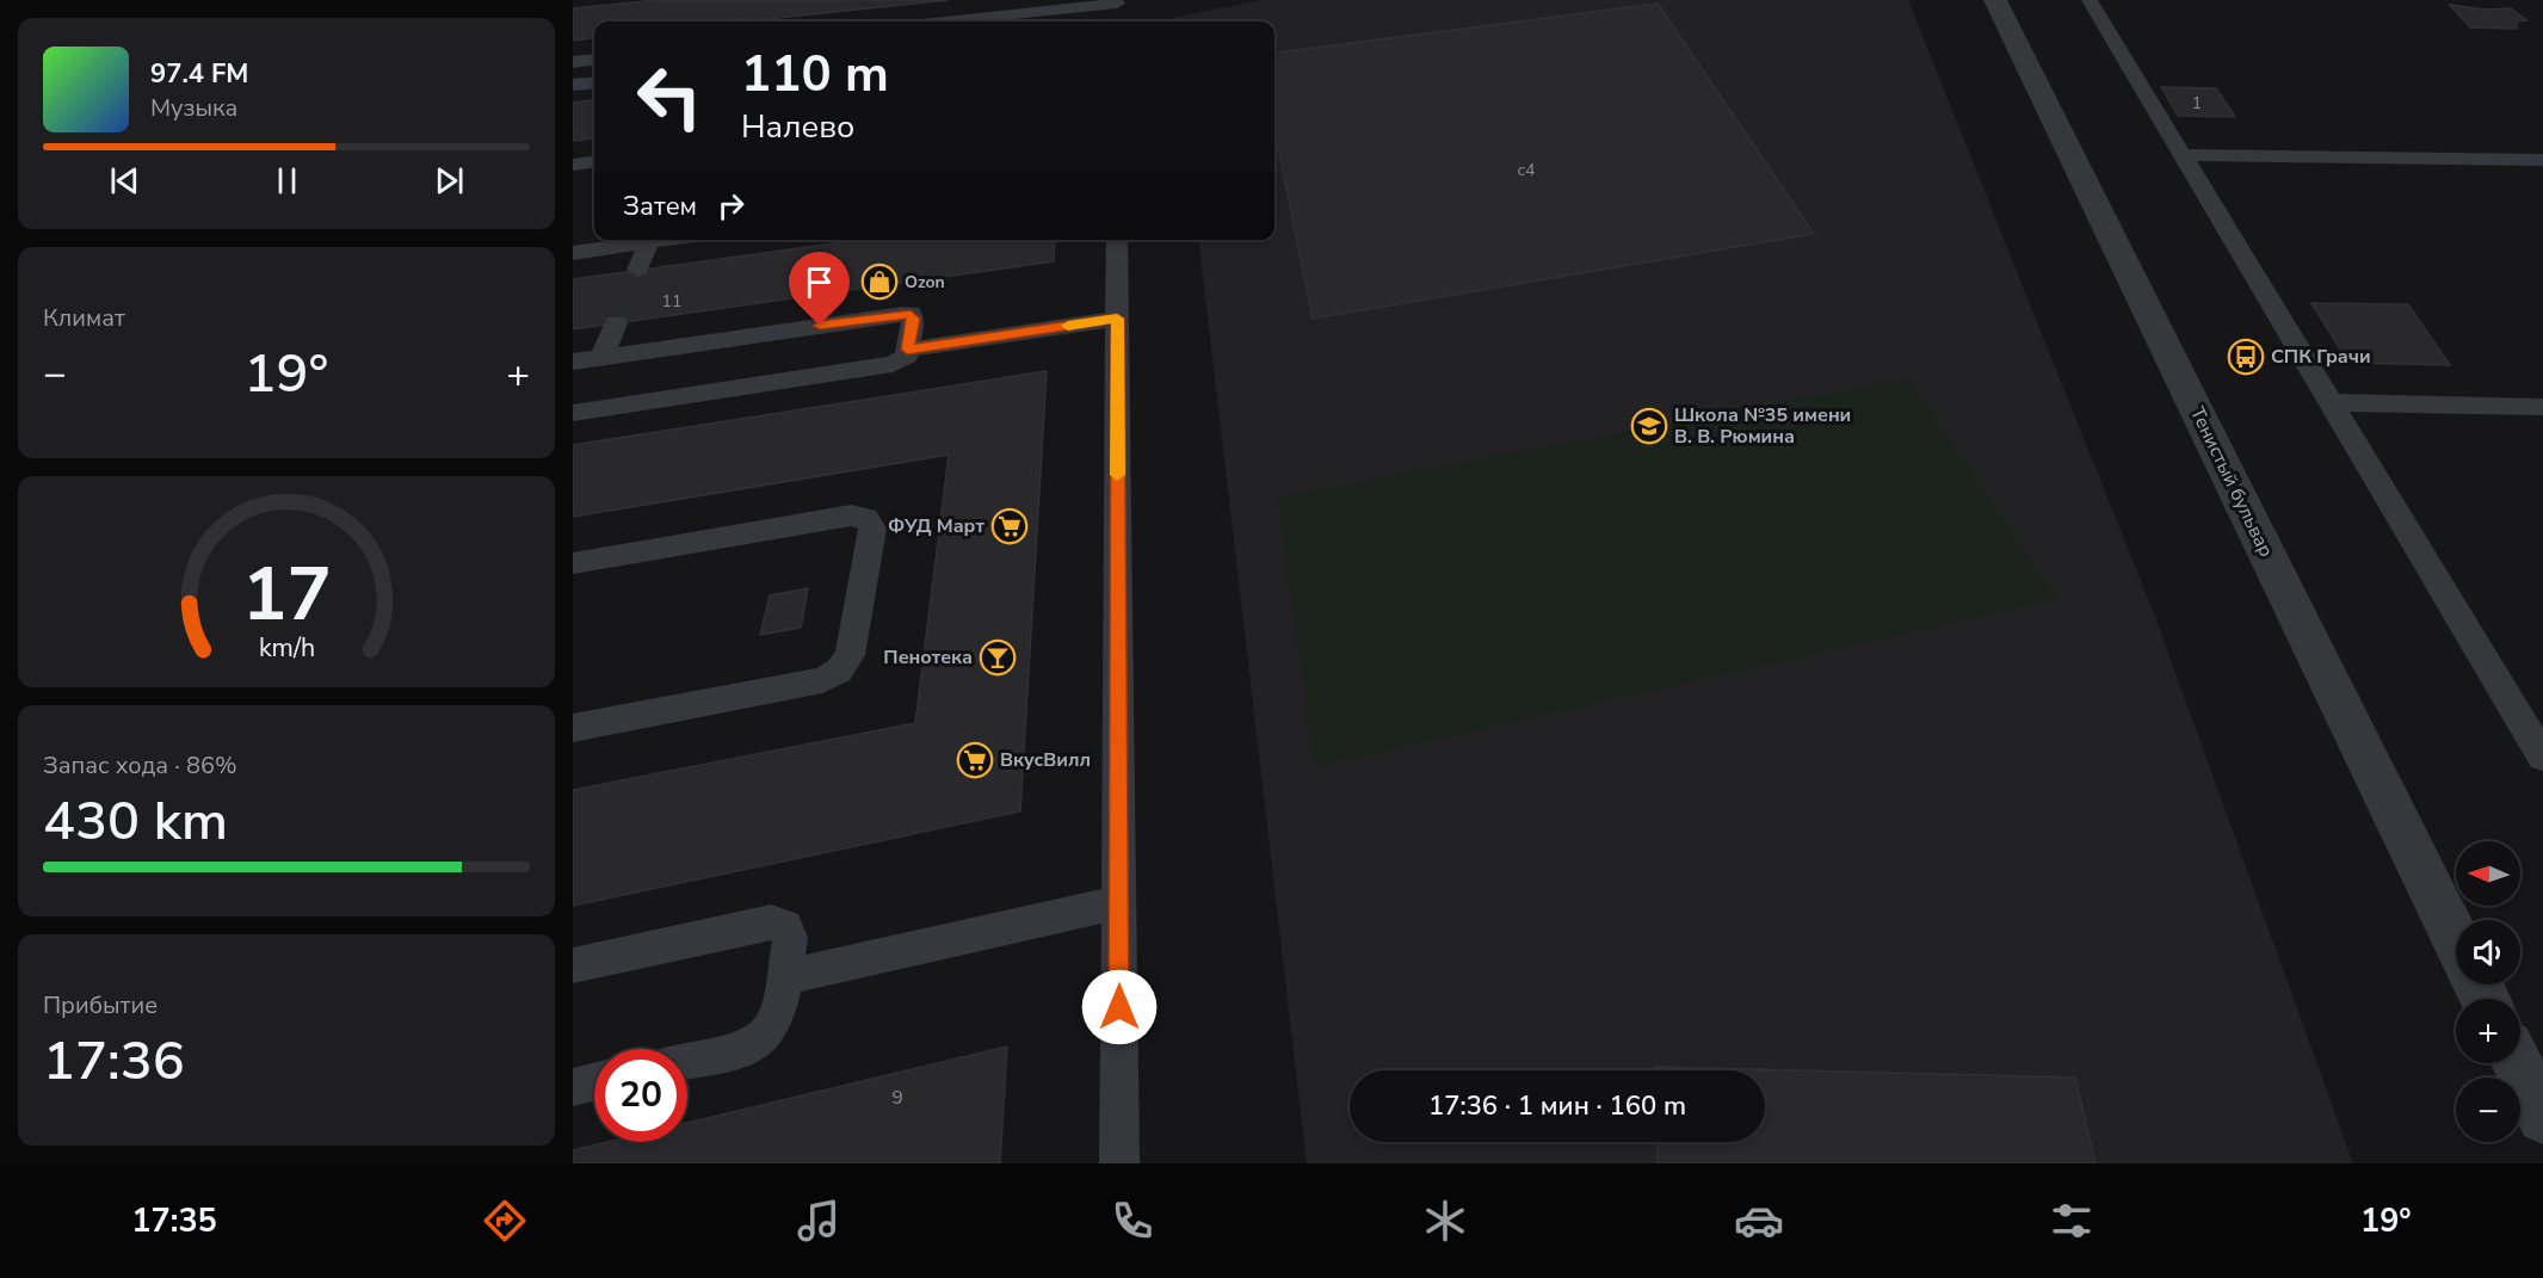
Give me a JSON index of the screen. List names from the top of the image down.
{
  "streets": {
    "street": ["Тенистый бульвар"]
  },
  "places": {
    "shop": ["Ozon"],
    "bus stop": ["СПК Грачи"],
    "school or university": ["Школа №35 имени В. В. Рюмина"],
    "supermarket": ["ФУД Март", "ВкусВилл"],
    "bar": ["Пенотека"]
  },
  "house_numbers": [
    "1",
    "с4",
    "11",
    "9"
  ],
  "north": "left",
  "page": {
    "turn": ["110 m", "Налево"],
    "song": ["97.4 FM", "Музыка"],
    "then": "Затем",
    "tile": [
      "Климат",
      ["Запас хода · 86%", "430 km"],
      ["Прибытие", "17:36"]
    ],
    "heat": ["−", "19°", "+"],
    "map_buttons": ["+", "−"],
    "limit": "20",
    "trip": "17:36 · 1 мин · 160 m",
    "tabs": ["17:35", "19°"],
    "gauge": ["17", "km/h"]
  }
}
